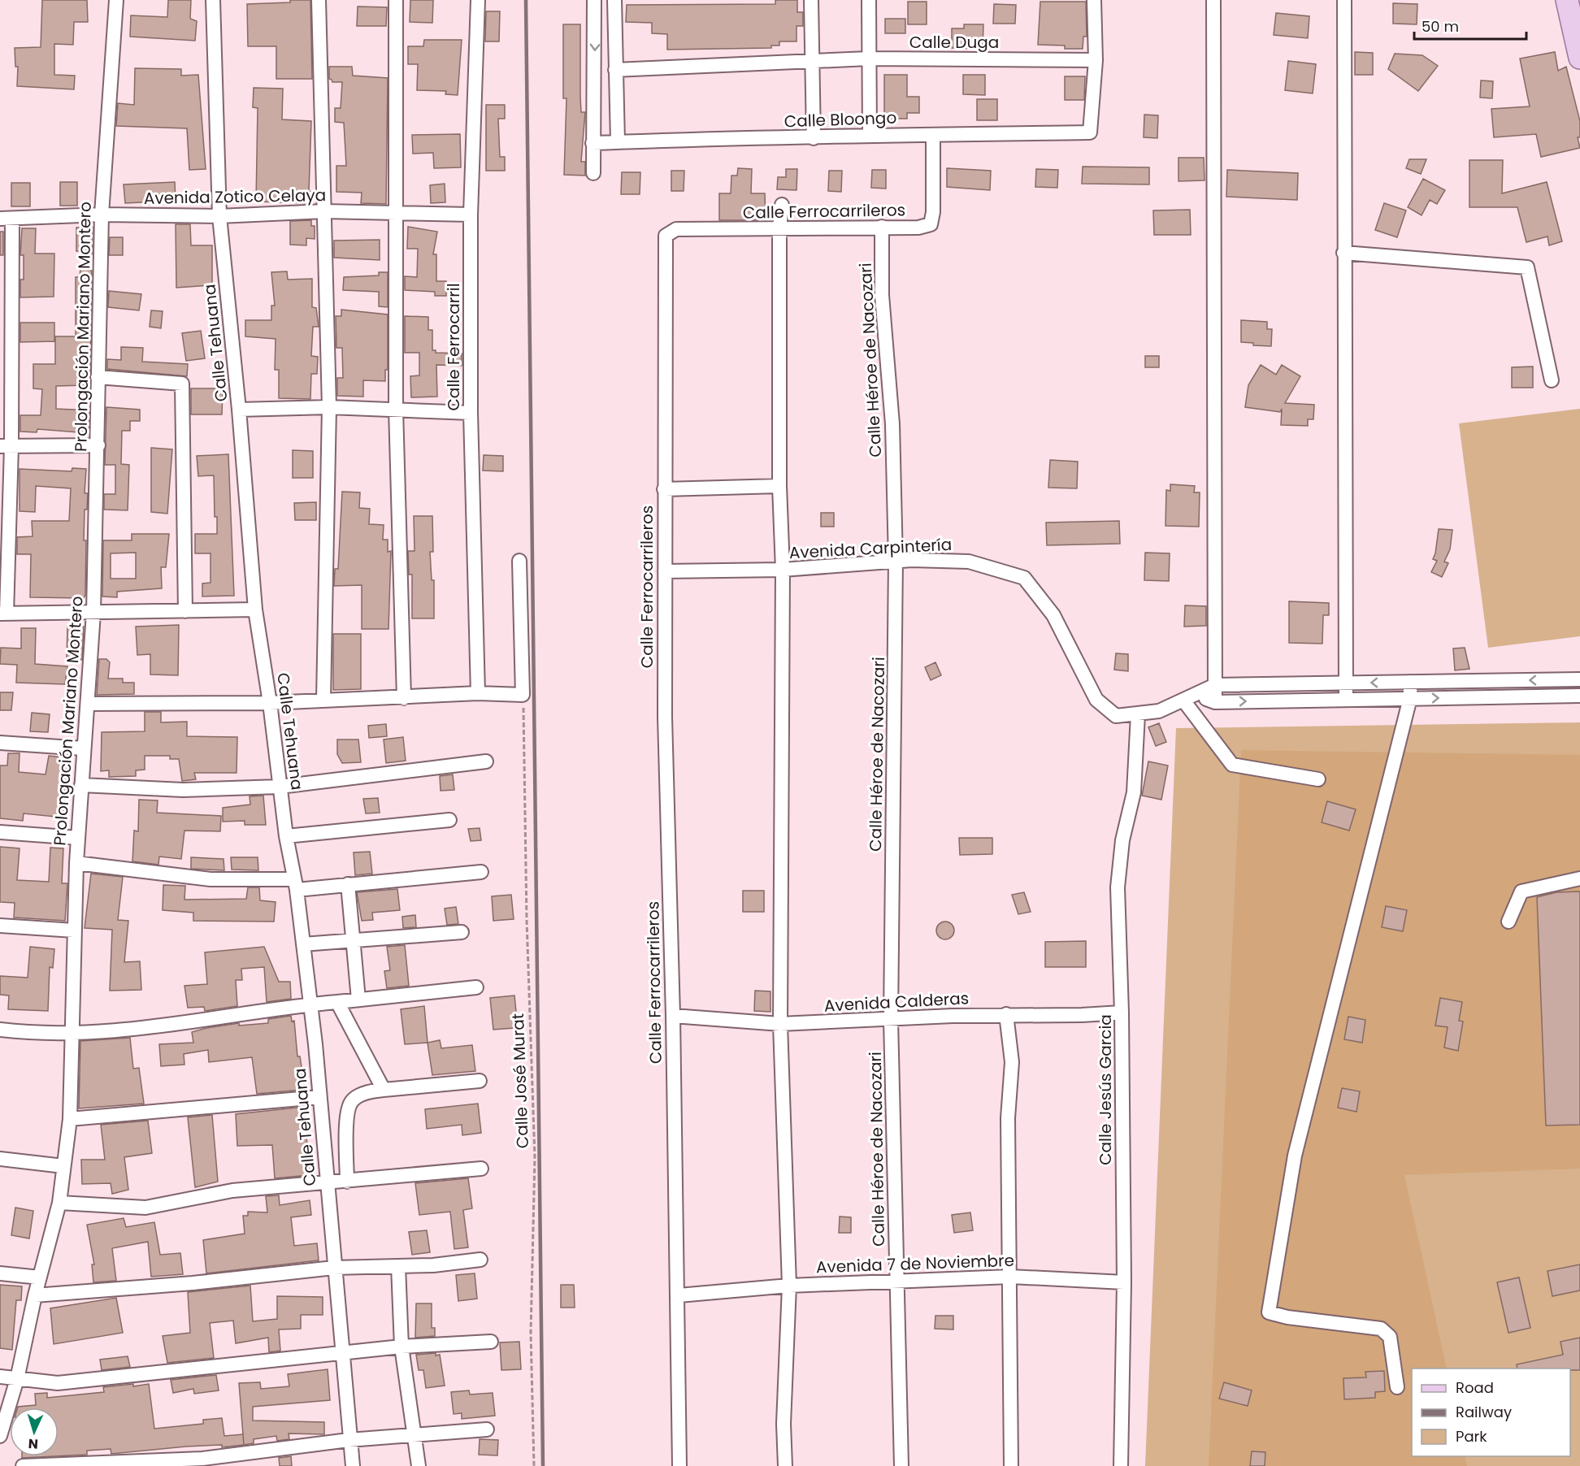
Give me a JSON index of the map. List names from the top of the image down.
{
  "streets": {
    "street": [
      "Calle Duga",
      "Calle Bloongo",
      "Avenida Zotico Celaya",
      "Calle Ferrocarrileros",
      "Prolongación Mariano Montero",
      "Calle Tehuana",
      "Calle Ferrocarril",
      "Calle Héroe de Nacozari",
      "Avenida Carpintería",
      "Avenida Calderas",
      "Calle Jesús Garcia",
      "Avenida 7 de Noviembre"
    ],
    "path": ["Calle José Murat"]
  },
  "crossings": [
    ["Calle Duga", "Calle Bloongo"],
    ["Calle Bloongo", "Calle Ferrocarrileros"],
    ["Avenida Zotico Celaya", "Prolongación Mariano Montero"],
    ["Avenida Zotico Celaya", "Calle Tehuana"],
    ["Avenida Zotico Celaya", "Calle Ferrocarril"],
    ["Calle Ferrocarrileros", "Calle Héroe de Nacozari"],
    ["Calle Ferrocarrileros", "Avenida Carpintería"],
    ["Calle Ferrocarrileros", "Avenida Calderas"],
    ["Calle Ferrocarrileros", "Avenida 7 de Noviembre"],
    ["Calle Héroe de Nacozari", "Avenida Carpintería"],
    ["Calle Héroe de Nacozari", "Avenida Calderas"],
    ["Calle Héroe de Nacozari", "Avenida 7 de Noviembre"],
    ["Avenida Carpintería", "Calle Jesús Garcia"],
    ["Avenida Calderas", "Calle Jesús Garcia"],
    ["Calle Jesús Garcia", "Avenida 7 de Noviembre"]
  ],
  "legend": ["Road", "Railway", "Park"],
  "scale_bar": "50 m",
  "north": "bottom"
}
